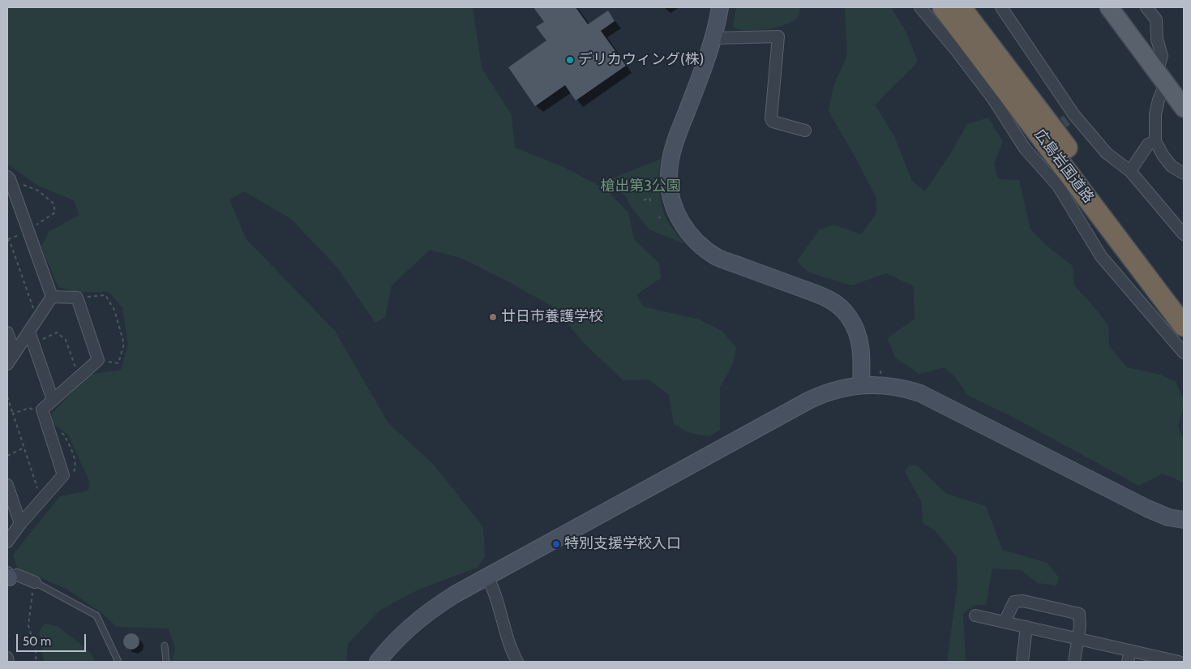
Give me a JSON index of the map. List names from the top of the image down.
{
  "streets": {
    "highway": ["広島岩国道路"]
  },
  "parks": ["槍出第3公園"],
  "places": ["デリカウィング(株)", "廿日市養護学校", "特別支援学校入口"],
  "scale_bar": "50 m"
}
